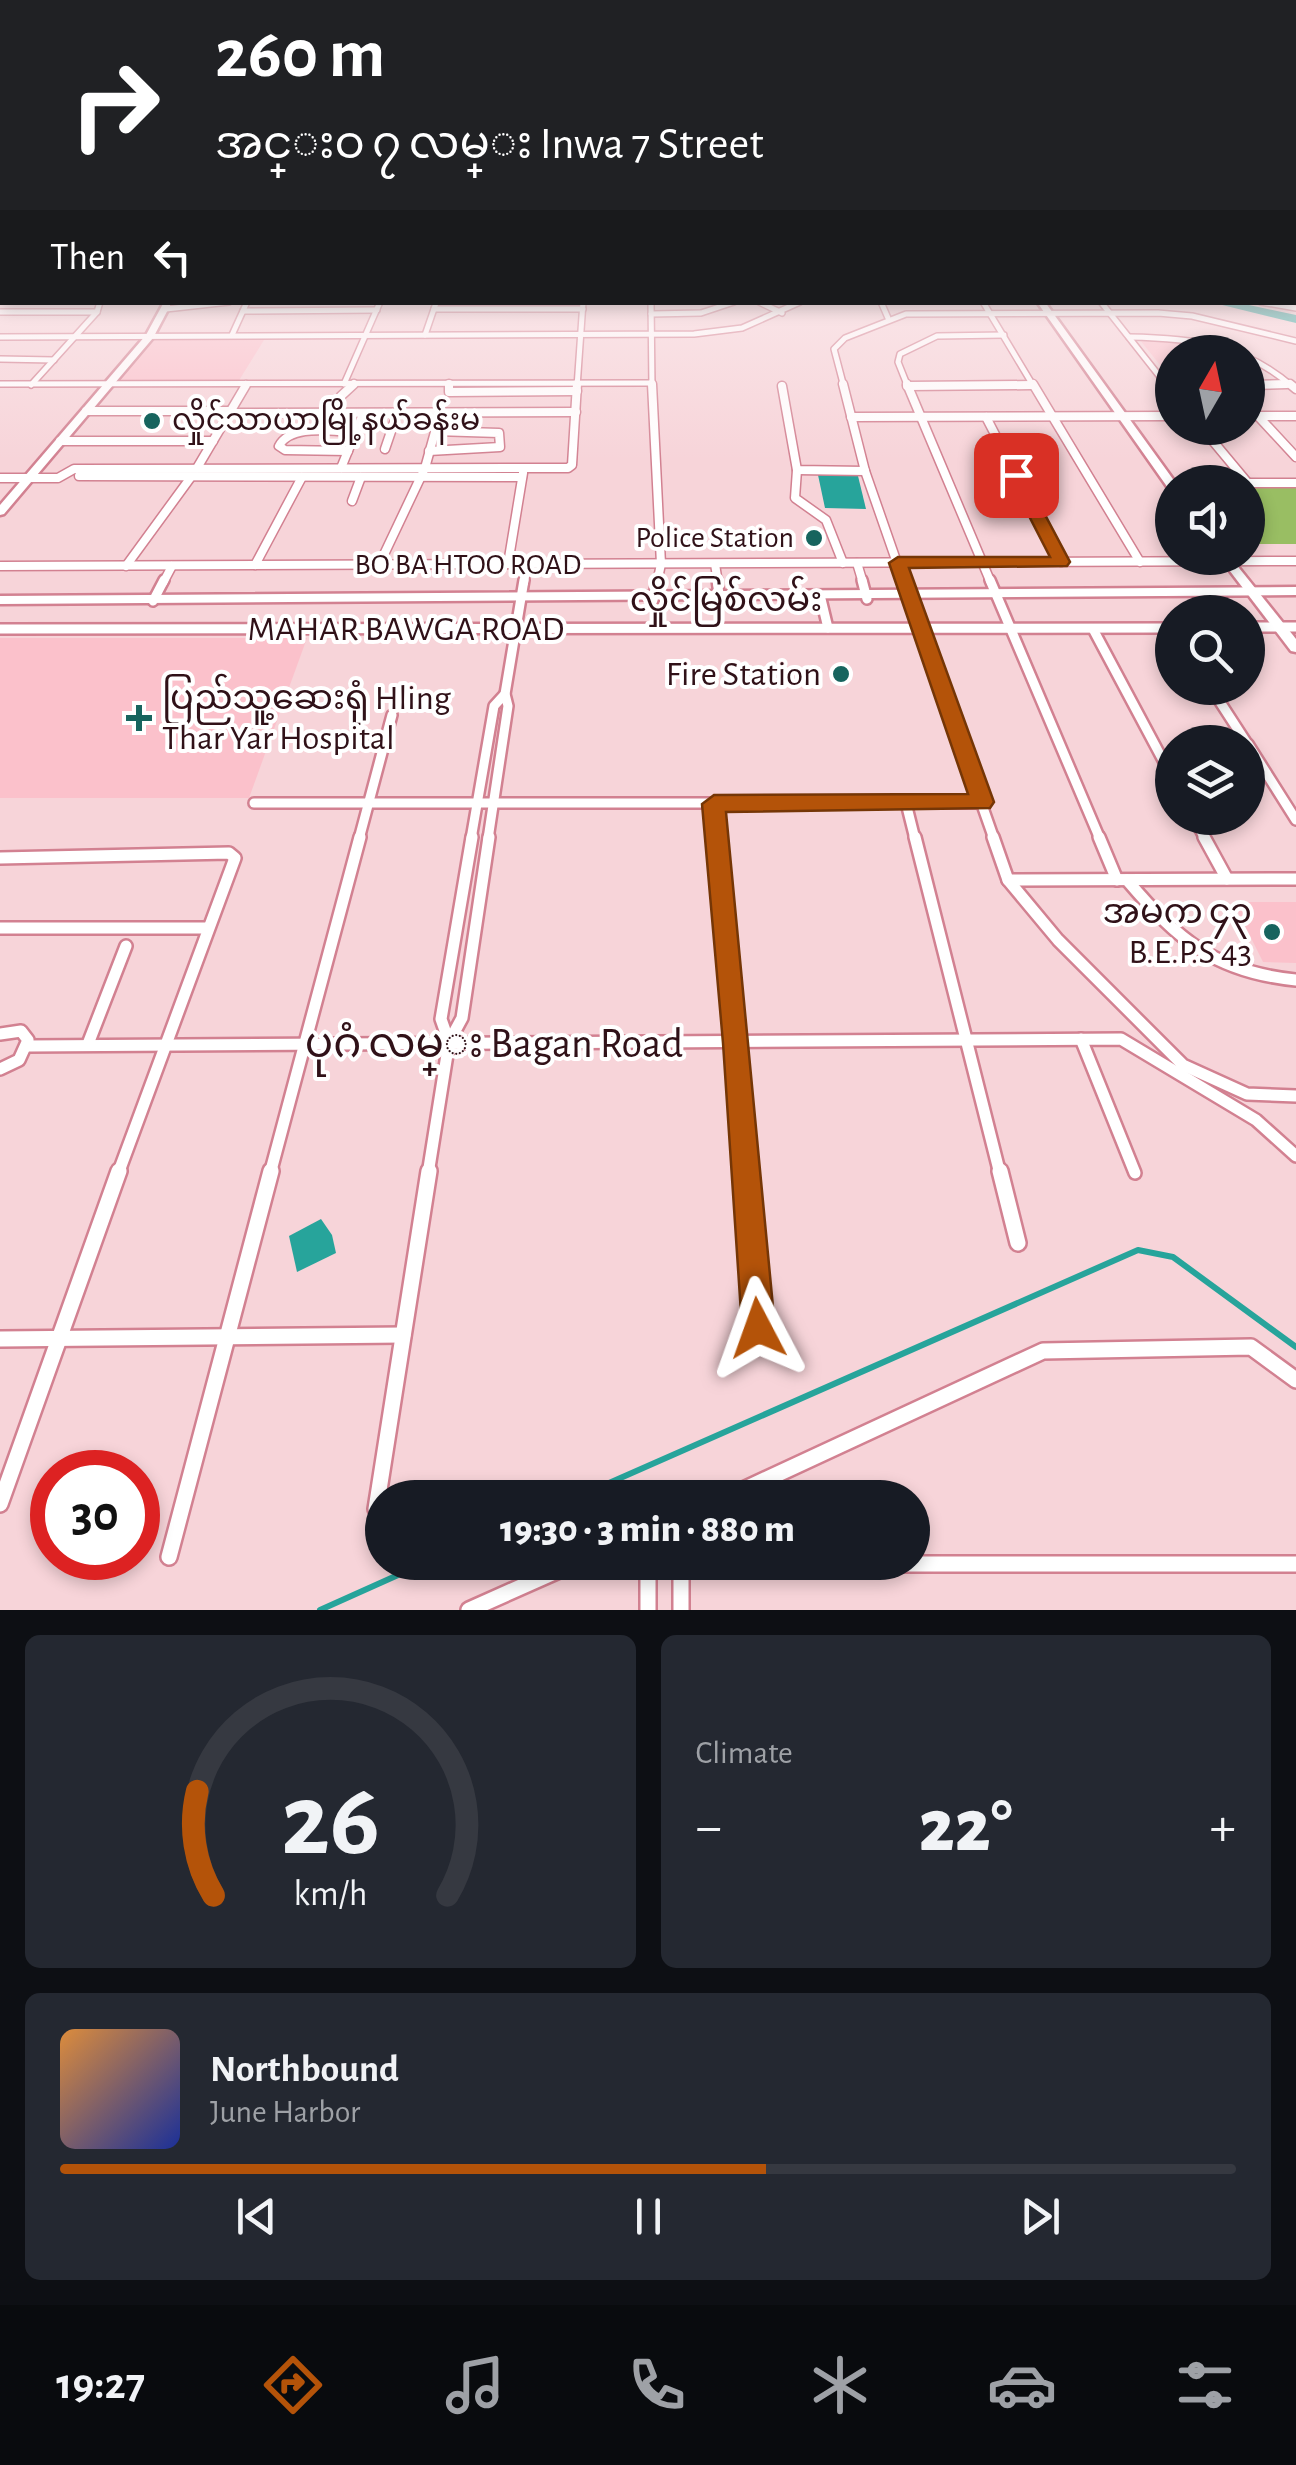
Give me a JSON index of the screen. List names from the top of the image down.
{
  "streets": {
    "main road": ["လှိုင်မြစ်လမ်း"],
    "street": ["BO BA HTOO ROAD", "MAHAR BAWGA ROAD", "ပုဂံ လမ္း Bagan Road"]
  },
  "places": {
    "other": [
      "လှိုင်သာယာမြို့နယ်ခန်းမ",
      "Police Station",
      "Fire Station",
      "အမက ၄၃ B.E.P.S 43"
    ],
    "health": ["ပြည်သူ့ဆေးရုံ Hling Thar Yar Hospital"]
  },
  "north": "top",
  "page": {
    "turn": ["260 m", "အင္းဝ ၇ လမ္း Inwa 7 Street"],
    "then": "Then",
    "limit": "30",
    "trip": "19:30 · 3 min · 880 m",
    "tile": "Climate",
    "heat": ["−", "22°", "+"],
    "song": ["Northbound", "June Harbor"],
    "tabs": "19:27",
    "gauge": ["26", "km/h"]
  }
}
